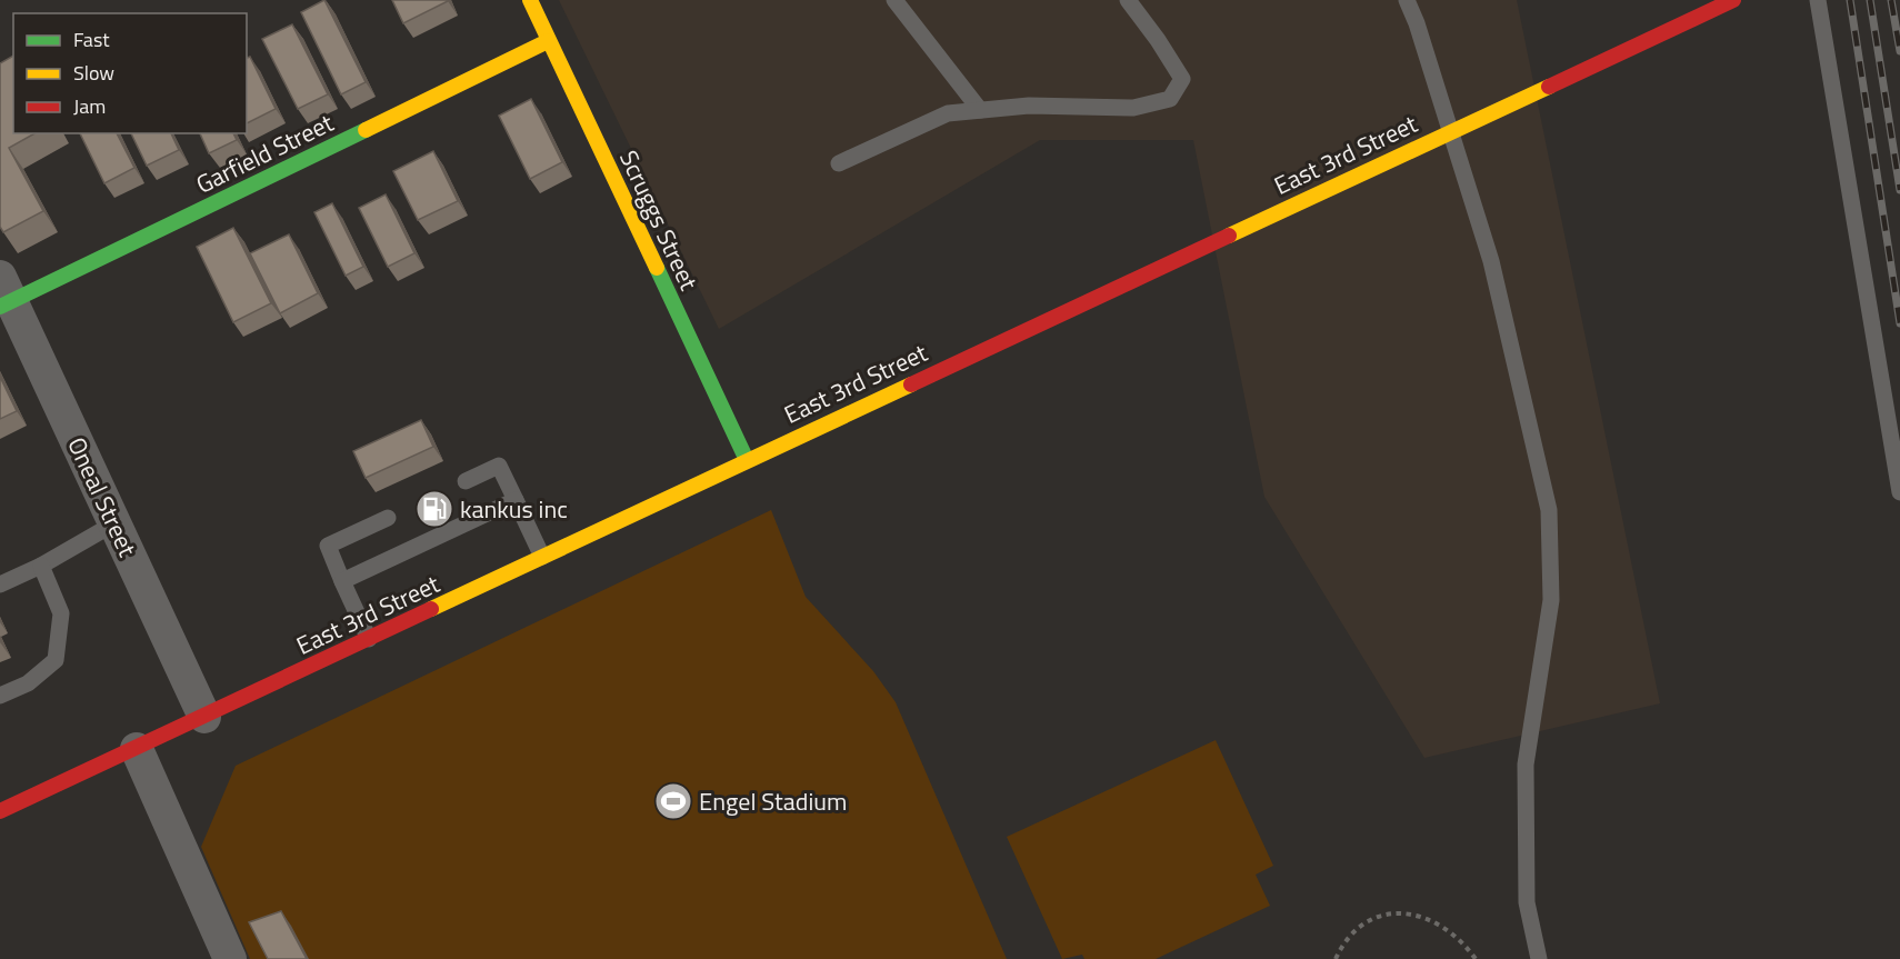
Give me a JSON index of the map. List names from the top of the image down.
{
  "streets": {
    "main road": ["Garfield Street", "East 3rd Street", "Scruggs Street"],
    "street": ["Oneal Street"]
  },
  "crossings": [
    ["Garfield Street", "Scruggs Street"],
    ["Garfield Street", "Oneal Street"],
    ["East 3rd Street", "Scruggs Street"],
    ["East 3rd Street", "Oneal Street"]
  ],
  "places": {
    "fuel station": ["kankus inc"],
    "sports": ["Engel Stadium"]
  },
  "legend": ["Fast", "Slow", "Jam"]
}
